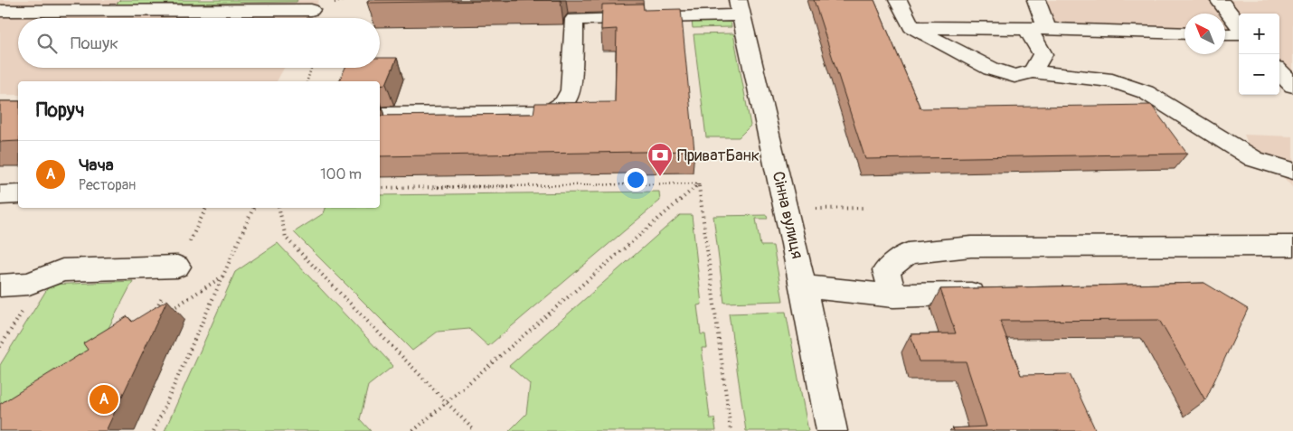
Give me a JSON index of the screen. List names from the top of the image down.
{
  "streets": {
    "street": ["Сінна вулиця"]
  },
  "places": {
    "bank": ["ПриватБанк"]
  },
  "north": "top left",
  "page": {
    "map_buttons": ["+", "−"],
    "search": "Пошук",
    "heading": "Поруч",
    "list": [
      {
        "mark": "A",
        "name": "Чача",
        "note": "Ресторан",
        "value": "100 m"
      }
    ],
    "pins": "A"
  }
}
